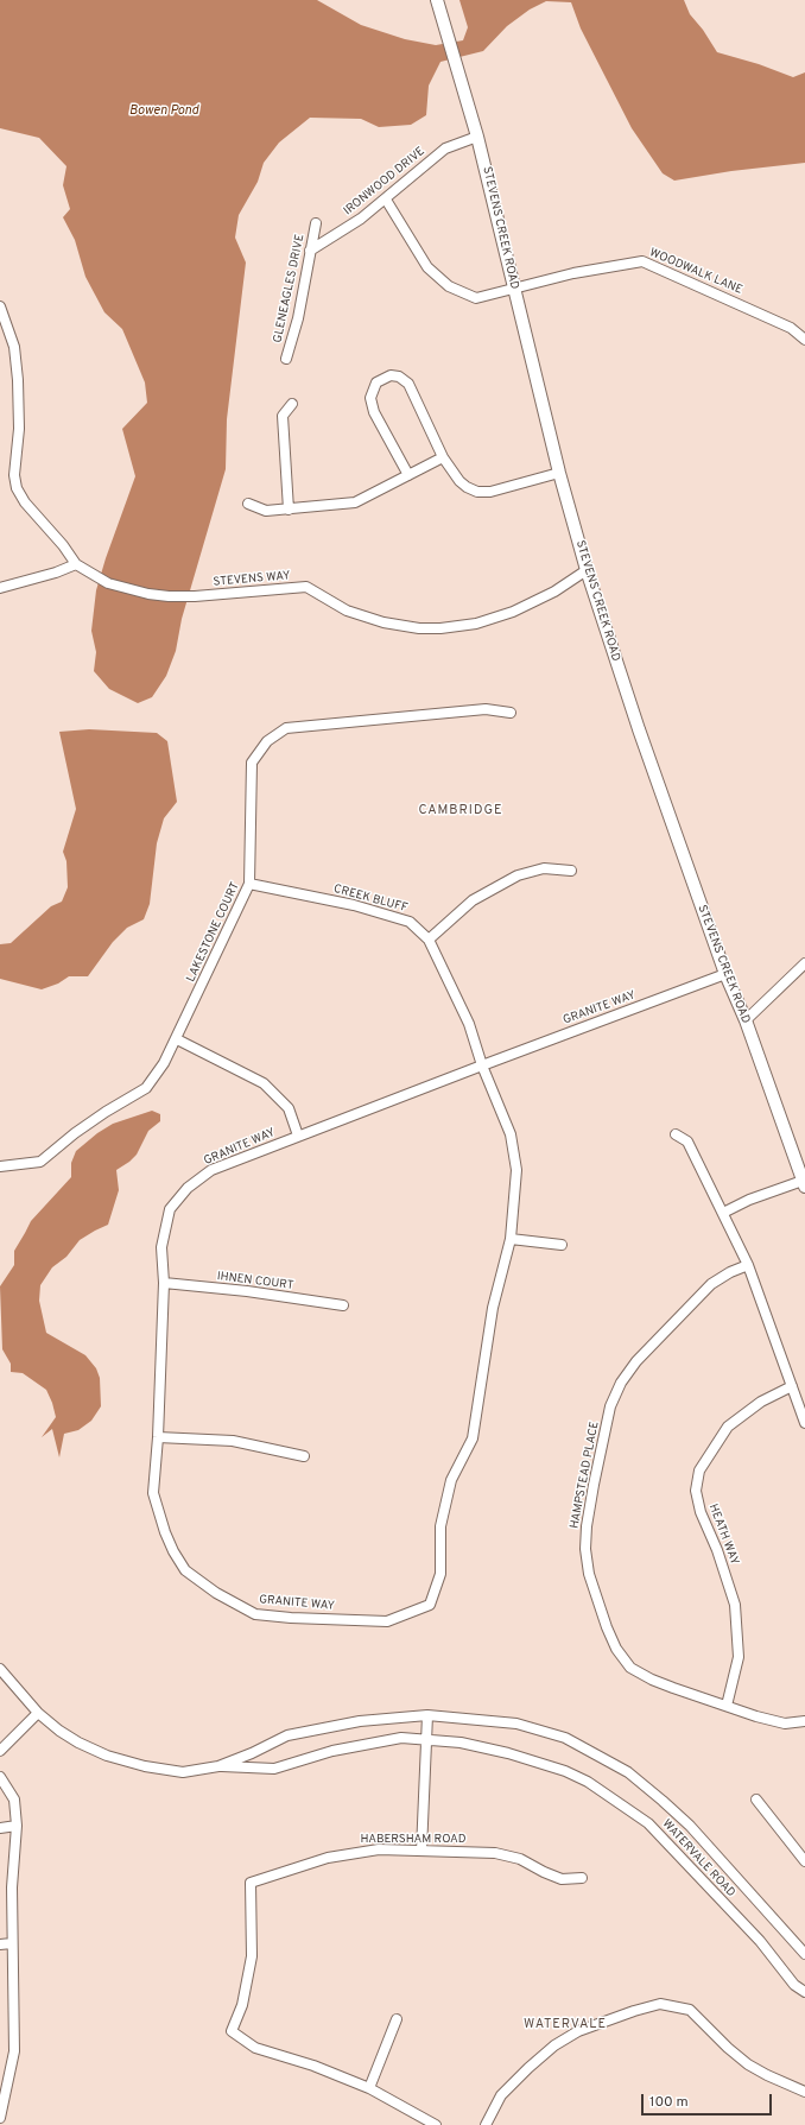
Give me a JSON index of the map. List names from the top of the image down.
{
  "streets": {
    "street": [
      "IRONWOOD DRIVE",
      "STEVENS CREEK ROAD",
      "WOODWALK LANE",
      "GLENEAGLES DRIVE",
      "STEVENS WAY",
      "CREEK BLUFF",
      "LAKESTONE COURT",
      "GRANITE WAY",
      "IHNEN COURT",
      "HAMPSTEAD PLACE",
      "HEATH WAY",
      "HABERSHAM ROAD",
      "WATERVALE ROAD"
    ]
  },
  "crossings": [
    ["IRONWOOD DRIVE", "STEVENS CREEK ROAD"],
    ["IRONWOOD DRIVE", "WOODWALK LANE"],
    ["IRONWOOD DRIVE", "GLENEAGLES DRIVE"],
    ["STEVENS CREEK ROAD", "WOODWALK LANE"],
    ["STEVENS CREEK ROAD", "STEVENS WAY"],
    ["STEVENS CREEK ROAD", "GRANITE WAY"],
    ["CREEK BLUFF", "LAKESTONE COURT"],
    ["CREEK BLUFF", "GRANITE WAY"],
    ["GRANITE WAY", "IHNEN COURT"],
    ["HAMPSTEAD PLACE", "HEATH WAY"]
  ],
  "districts": ["CAMBRIDGE", "WATERVALE"],
  "water": ["Bowen Pond"],
  "scale_bar": "100 m"
}
